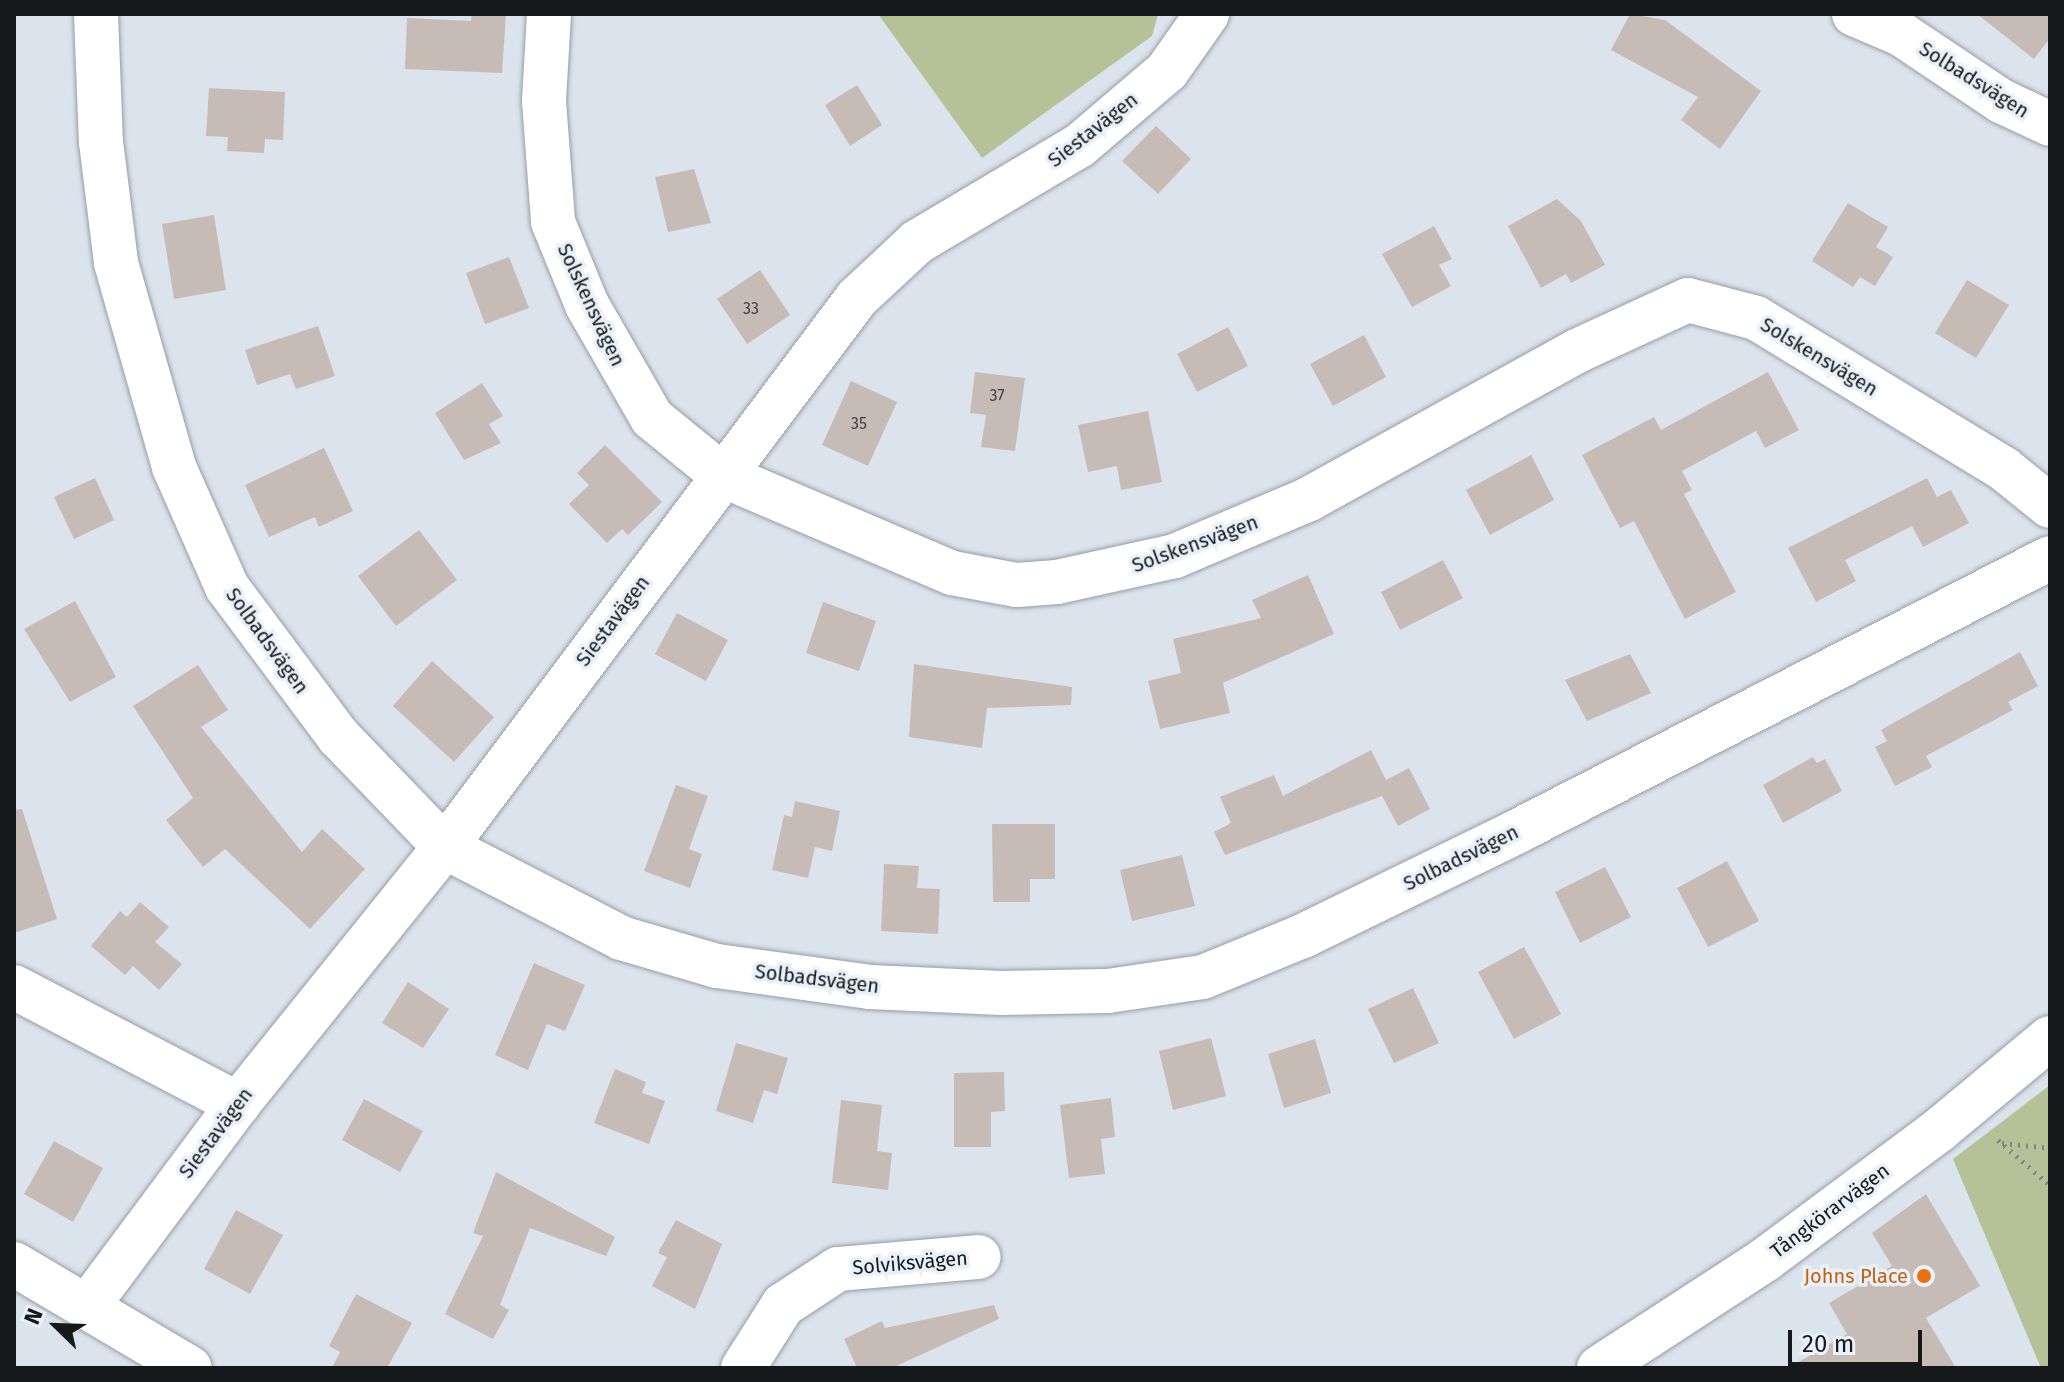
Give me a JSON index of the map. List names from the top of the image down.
{
  "streets": {
    "street": [
      "Solbadsvägen",
      "Siestavägen",
      "Solskensvägen",
      "Tångkörarvägen",
      "Solviksvägen"
    ]
  },
  "crossings": [
    ["Solbadsvägen", "Siestavägen"],
    ["Siestavägen", "Solskensvägen"]
  ],
  "places": ["Johns Place"],
  "house_numbers": ["33", "37", "35"],
  "scale_bar": "20 m",
  "north": "top left"
}
